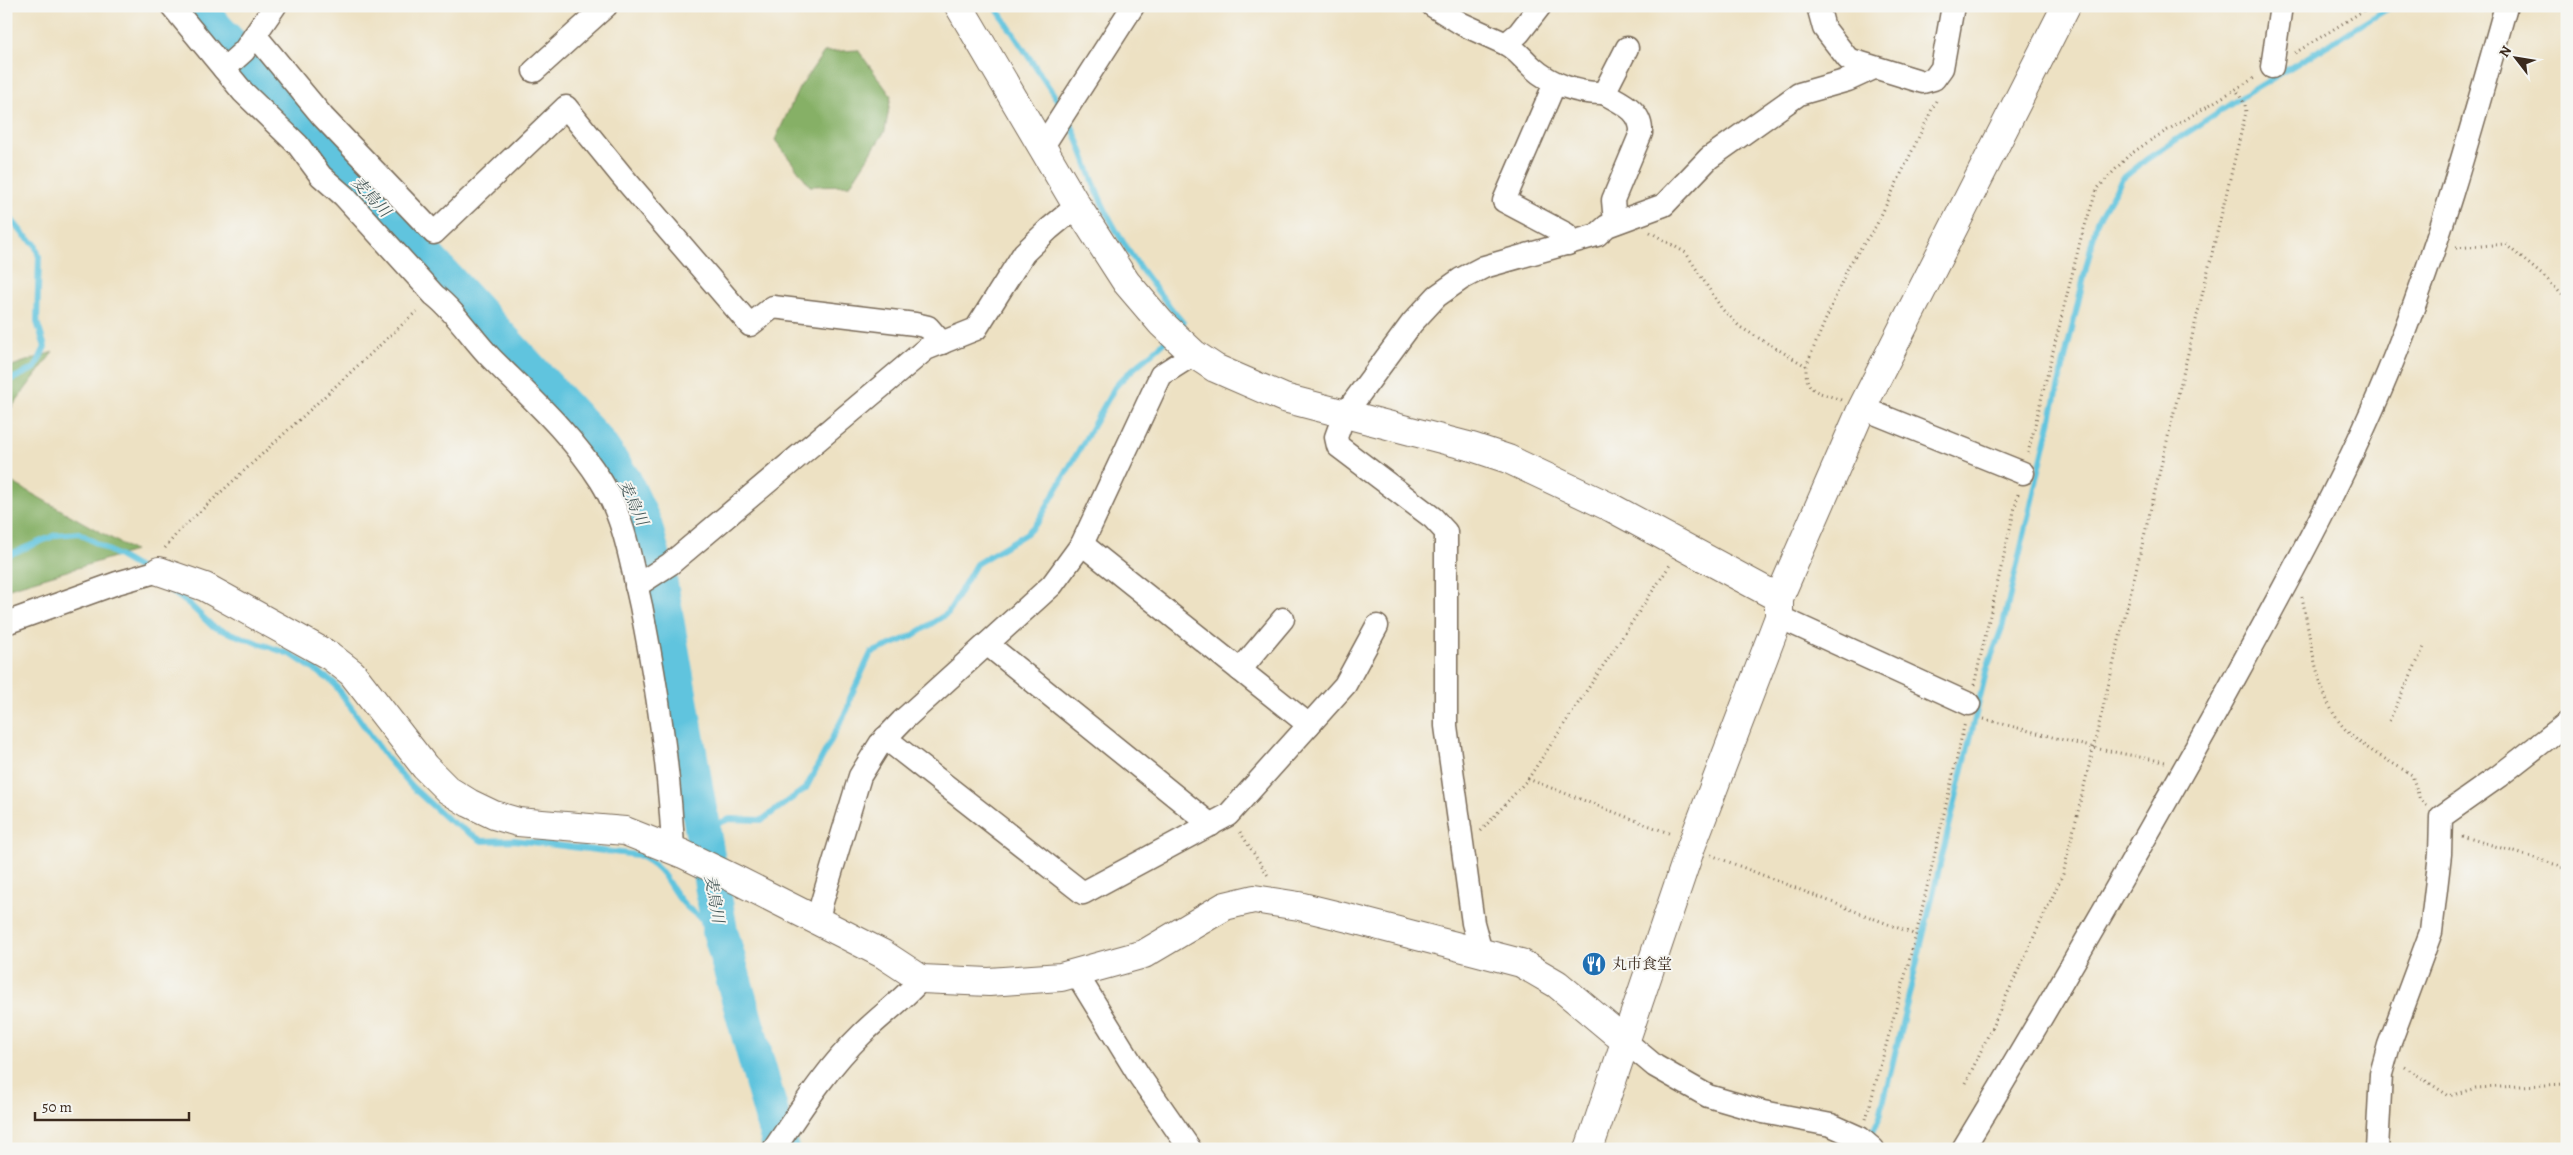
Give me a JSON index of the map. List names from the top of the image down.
{
  "water": ["麦鳥川"],
  "places": {
    "restaurant": ["丸市食堂"]
  },
  "scale_bar": "50 m",
  "north": "top left"
}
